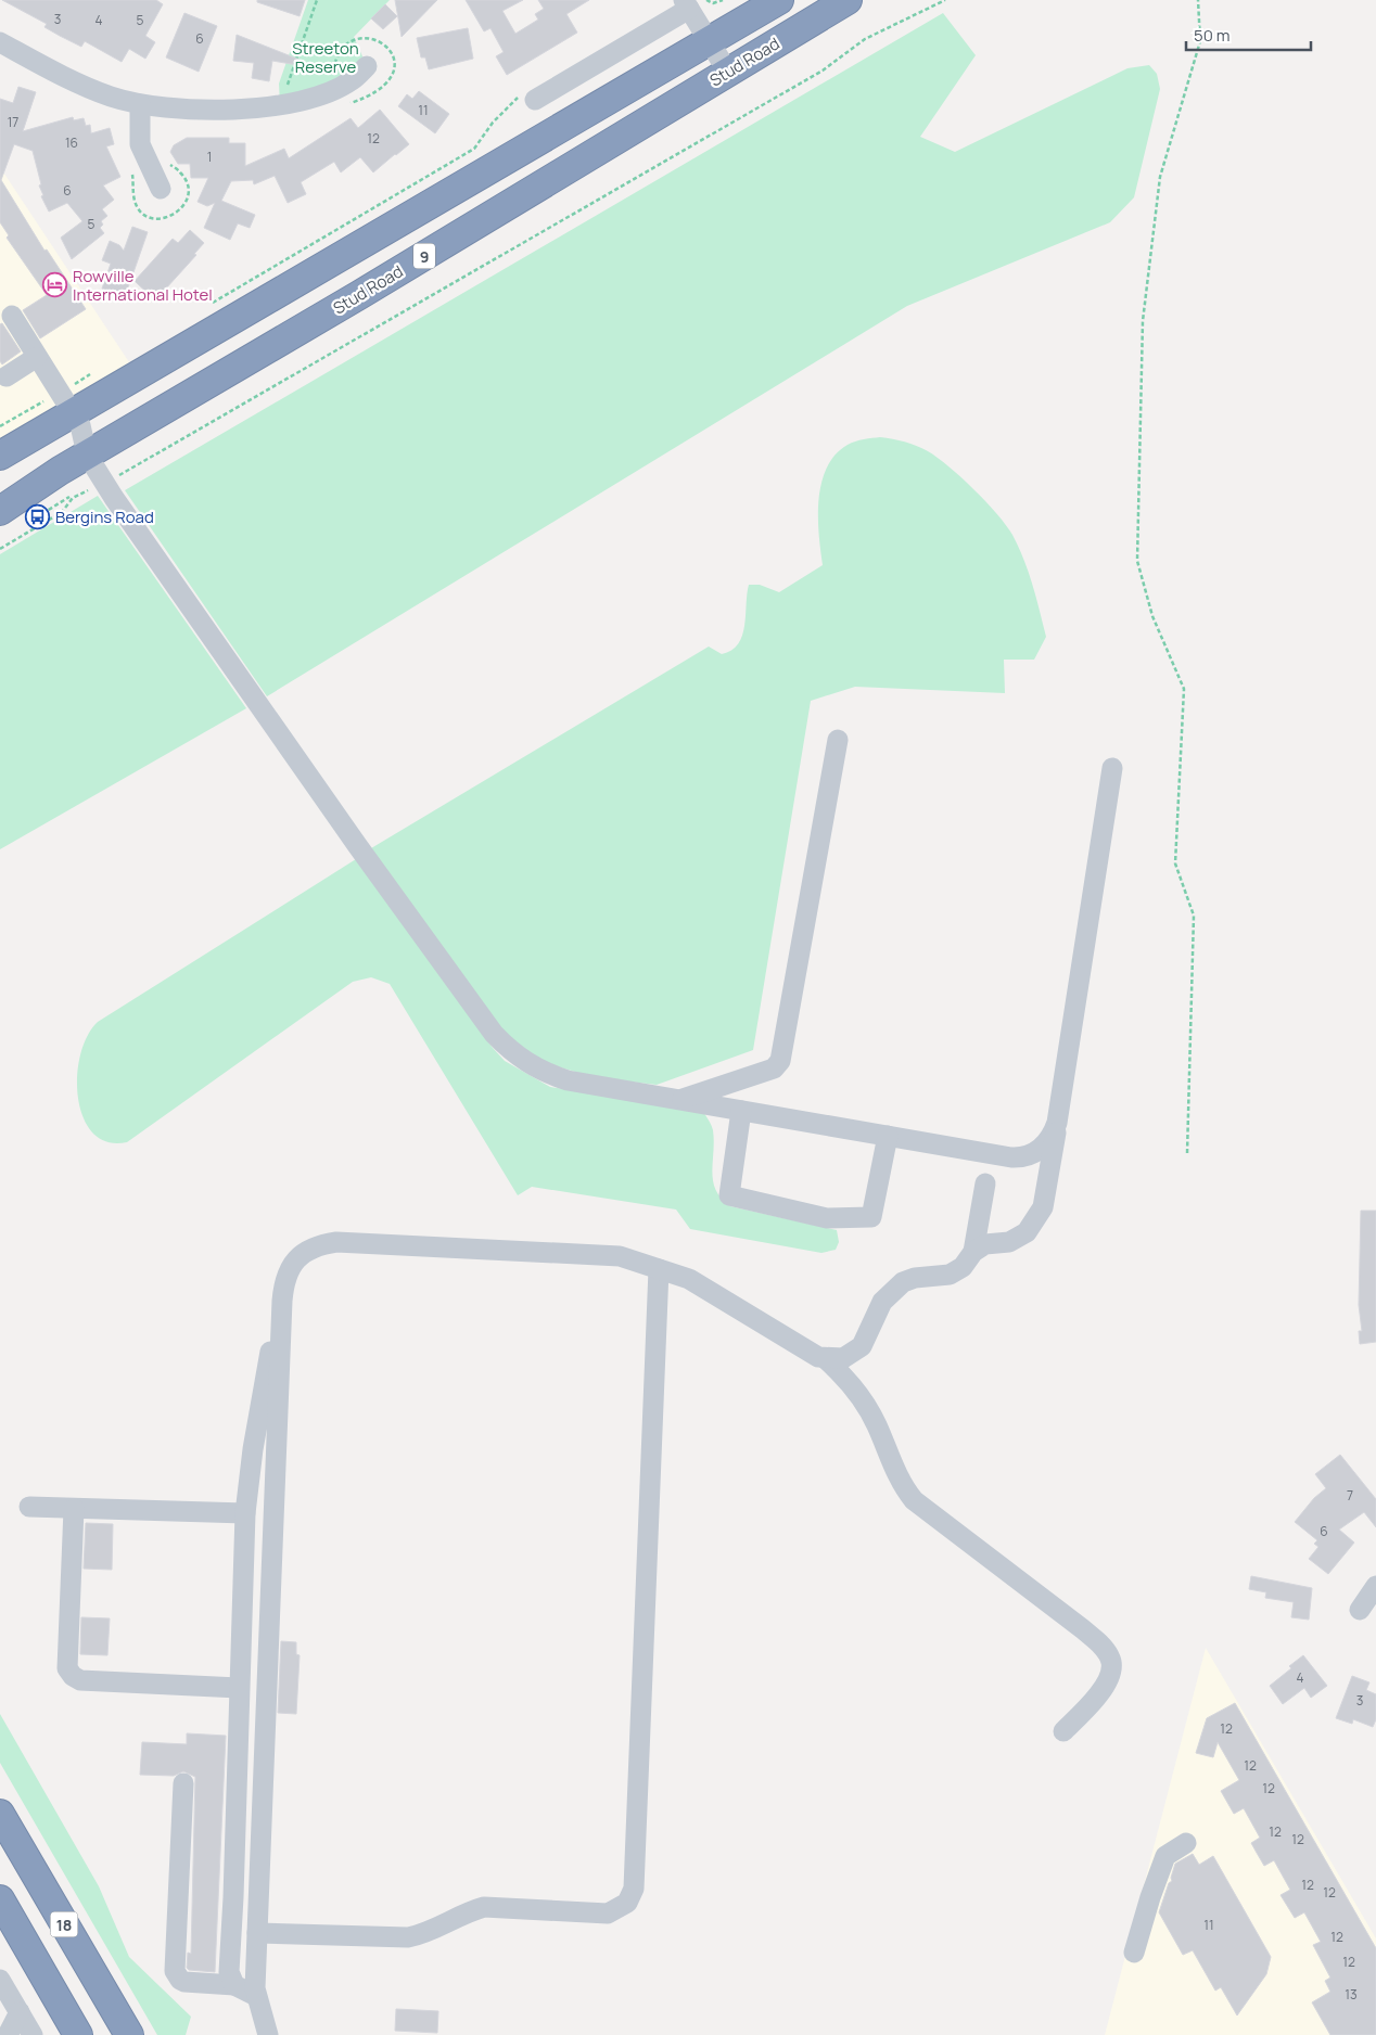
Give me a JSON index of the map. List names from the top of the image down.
{
  "streets": {
    "highway": ["Stud Road", "9", "18"]
  },
  "parks": ["Streeton Reserve"],
  "places": {
    "hotel": ["Rowville International Hotel"],
    "bus stop": ["Bergins Road"]
  },
  "house_numbers": [
    "3",
    "4",
    "5",
    "6",
    "11",
    "17",
    "12",
    "16",
    "1",
    "6",
    "5",
    "7",
    "6",
    "4",
    "3",
    "12",
    "12",
    "12",
    "12",
    "12",
    "12",
    "12",
    "11",
    "12",
    "12",
    "13"
  ],
  "scale_bar": "50 m"
}
